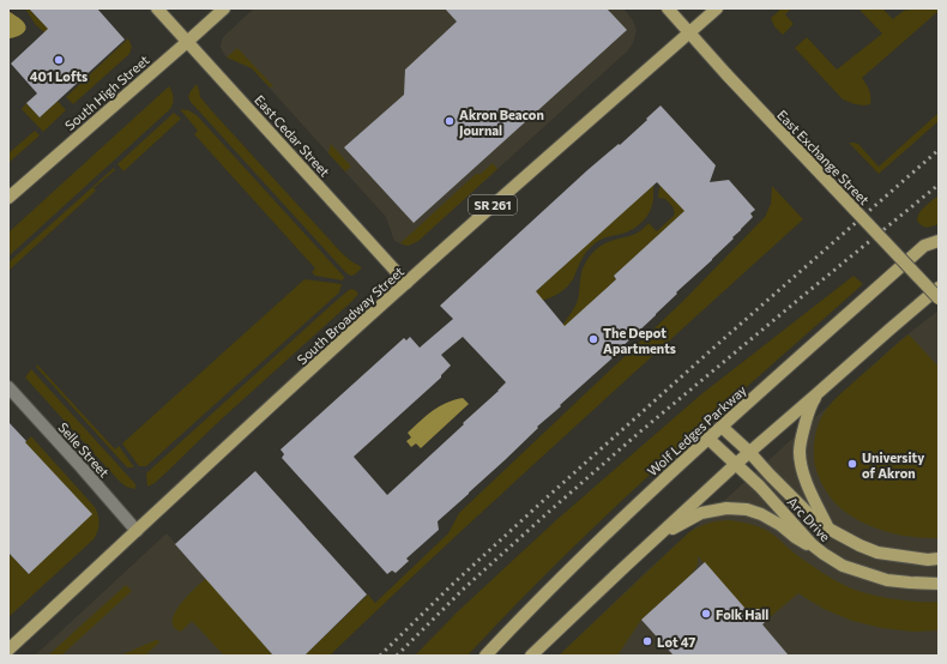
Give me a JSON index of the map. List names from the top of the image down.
{
  "streets": {
    "main road": [
      "South High Street",
      "East Cedar Street",
      "East Exchange Street",
      "SR 261",
      "South Broadway Street",
      "Wolf Ledges Parkway",
      "Arc Drive"
    ],
    "street": ["Selle Street"]
  },
  "crossings": [
    ["South High Street", "East Cedar Street"],
    ["East Cedar Street", "South Broadway Street"],
    ["East Exchange Street", "South Broadway Street"],
    ["South Broadway Street", "Selle Street"],
    ["Wolf Ledges Parkway", "Arc Drive"]
  ],
  "places": [
    "401 Lofts",
    "Akron Beacon Journal",
    "The Depot Apartments",
    "University of Akron",
    "Folk Hall",
    "Lot 47"
  ]
}
